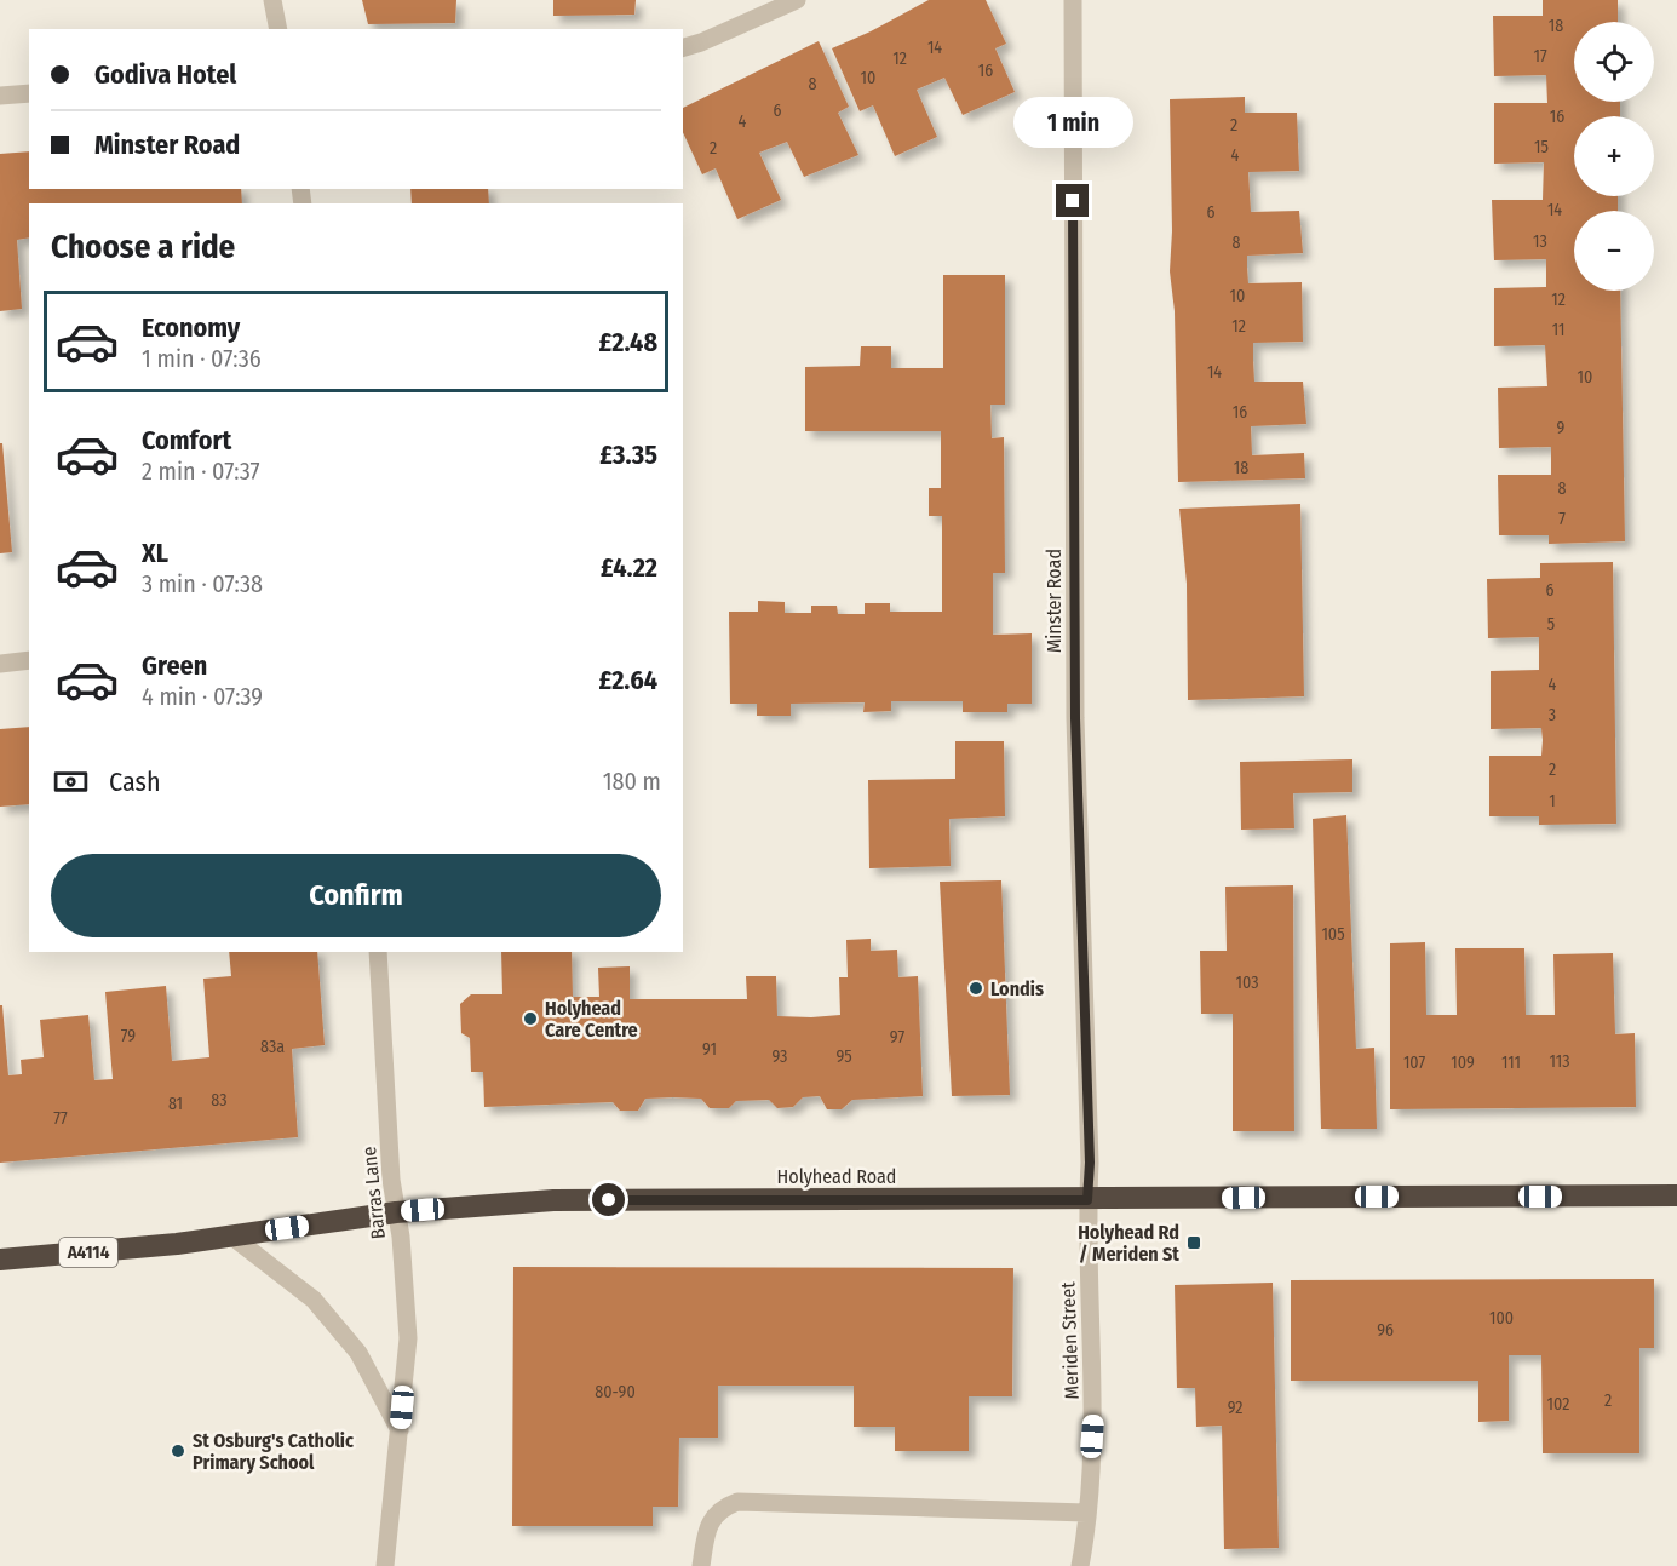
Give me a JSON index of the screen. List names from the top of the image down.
{
  "streets": {
    "highway": ["Holyhead Road", "A4114"],
    "street": ["Minster Road", "Barras Lane", "Meriden Street"]
  },
  "crossings": [
    ["Minster Road", "Holyhead Road"],
    ["Minster Road", "Meriden Street"],
    ["Holyhead Road", "Barras Lane"],
    ["Holyhead Road", "Meriden Street"]
  ],
  "places": {
    "other": ["Londis", "Holyhead Care Centre", "St Osburg's Catholic Primary School"],
    "transit": ["Holyhead Rd / Meriden St"]
  },
  "house_numbers": [
    "18",
    "14",
    "17",
    "12",
    "16",
    "10",
    "8",
    "6",
    "16",
    "4",
    "2",
    "15",
    "2",
    "4",
    "14",
    "6",
    "13",
    "8",
    "10",
    "12",
    "12",
    "11",
    "14",
    "10",
    "16",
    "9",
    "18",
    "8",
    "7",
    "6",
    "5",
    "4",
    "3",
    "2",
    "1",
    "105",
    "103",
    "79",
    "97",
    "83a",
    "91",
    "93",
    "95",
    "113",
    "107",
    "109",
    "111",
    "83",
    "81",
    "77",
    "100",
    "96",
    "80-90",
    "2",
    "102",
    "92"
  ],
  "page": {
    "map_buttons": ["+", "−"],
    "banner": ["Godiva Hotel", "Minster Road"],
    "bubble": "1 min",
    "heading": "Choose a ride",
    "list": [
      {
        "name": "Economy",
        "note": "1 min · 07:36",
        "value": "£2.48"
      },
      {
        "name": "Comfort",
        "note": "2 min · 07:37",
        "value": "£3.35"
      },
      {
        "name": "XL",
        "note": "3 min · 07:38",
        "value": "£4.22"
      },
      {
        "name": "Green",
        "note": "4 min · 07:39",
        "value": "£2.64"
      }
    ],
    "pay": ["Cash", "180 m"],
    "buttons": "Confirm"
  }
}
